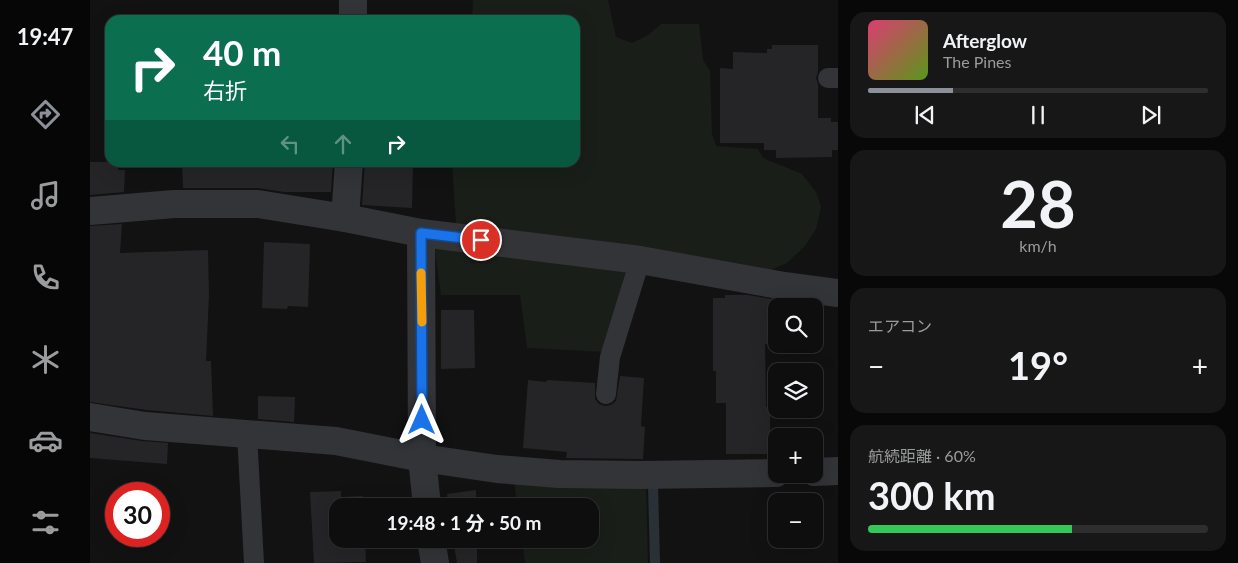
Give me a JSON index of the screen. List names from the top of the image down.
{
  "page": {
    "tabs": "19:47",
    "turn": ["40 m", "右折"],
    "song": ["Afterglow", "The Pines"],
    "tile": [
      ["28", "km/h"],
      "エアコン",
      ["航続距離 · 60%", "300 km"]
    ],
    "map_buttons": ["+", "−"],
    "heat": ["−", "19°", "+"],
    "limit": "30",
    "trip": "19:48 · 1 分 · 50 m"
  }
}
